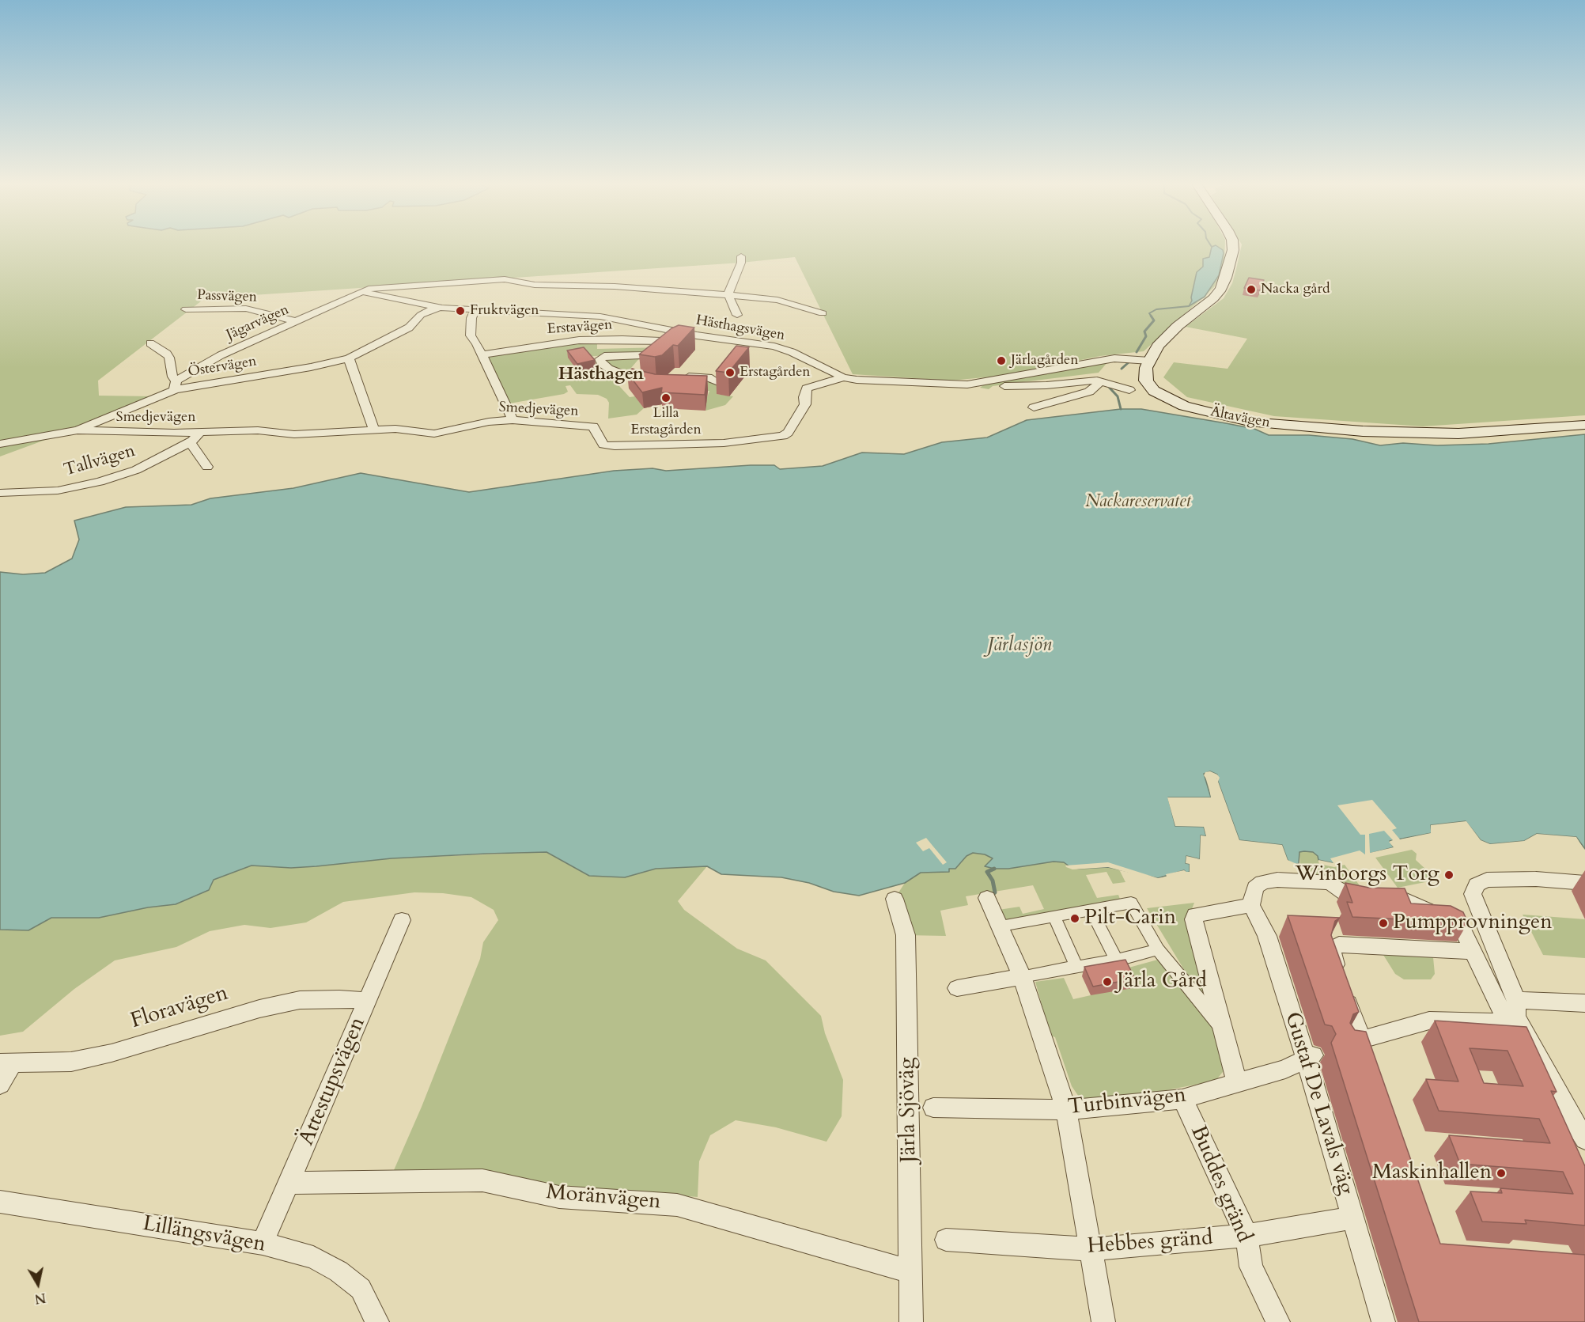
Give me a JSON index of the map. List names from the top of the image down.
{
  "streets": {
    "main road": ["Ältavägen"],
    "street": [
      "Passvägen",
      "Jägarvägen",
      "Erstavägen",
      "Hästhagsvägen",
      "Östervägen",
      "Smedjevägen",
      "Tallvägen",
      "Floravägen",
      "Ättestupsvägen",
      "Turbinvägen",
      "Gustaf De Lavals väg",
      "Järla Sjöväg",
      "Buddes gränd",
      "Moränvägen",
      "Lillängsvägen",
      "Hebbes gränd"
    ]
  },
  "crossings": [
    ["Passvägen", "Jägarvägen"],
    ["Jägarvägen", "Hästhagsvägen"],
    ["Jägarvägen", "Östervägen"],
    ["Hästhagsvägen", "Östervägen"],
    ["Hästhagsvägen", "Smedjevägen"],
    ["Hästhagsvägen", "Ältavägen"],
    ["Östervägen", "Smedjevägen"],
    ["Smedjevägen", "Tallvägen"],
    ["Floravägen", "Ättestupsvägen"],
    ["Ättestupsvägen", "Moränvägen"],
    ["Ättestupsvägen", "Lillängsvägen"],
    ["Turbinvägen", "Gustaf De Lavals väg"],
    ["Turbinvägen", "Buddes gränd"],
    ["Gustaf De Lavals väg", "Hebbes gränd"],
    ["Järla Sjöväg", "Moränvägen"],
    ["Buddes gränd", "Hebbes gränd"]
  ],
  "districts": ["Hästhagen"],
  "water": ["Järlasjön"],
  "parks": ["Nackareservatet"],
  "places": [
    "Nacka gård",
    "Fruktvägen",
    "Järlagården",
    "Erstagården",
    "Lilla Erstagården",
    "Winborgs Torg",
    "Pilt-Carin",
    "Pumpprovningen",
    "Järla Gård",
    "Maskinhallen"
  ],
  "north": "bottom"
}
